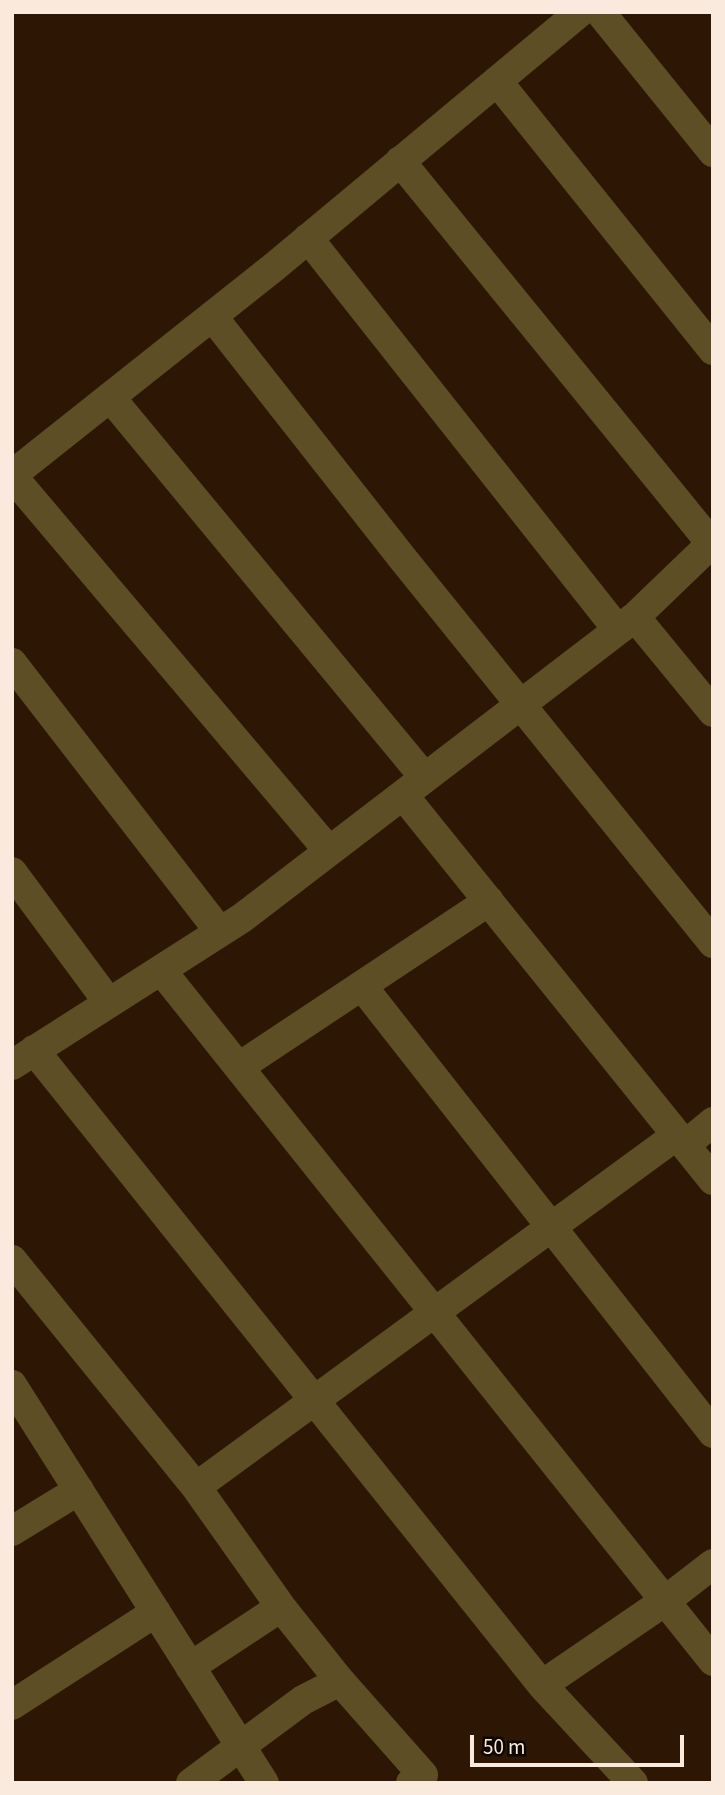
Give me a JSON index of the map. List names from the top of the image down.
{
  "scale_bar": "50 m"
}
